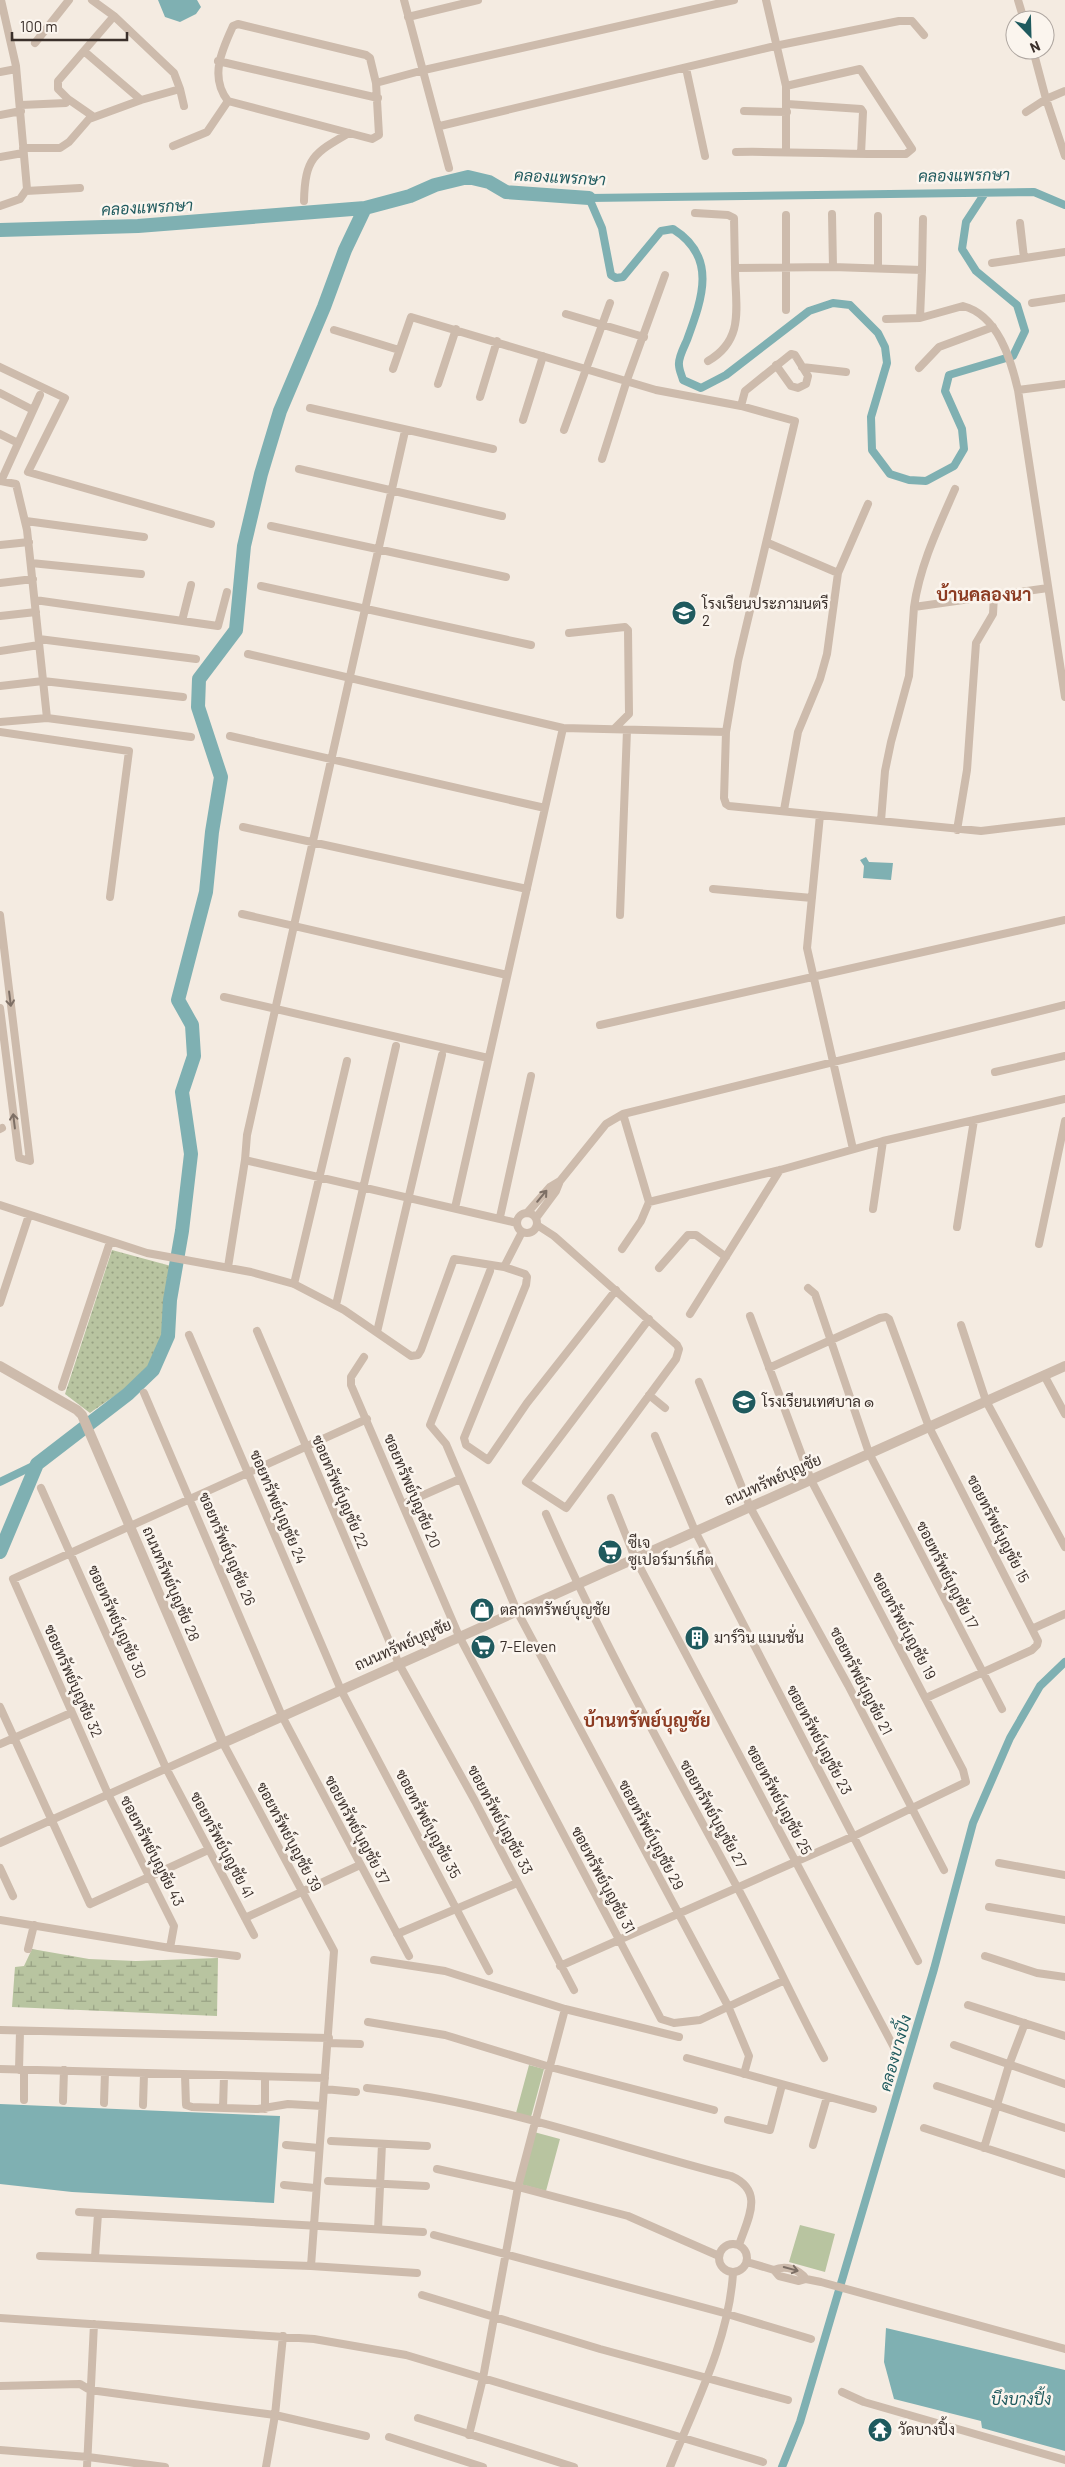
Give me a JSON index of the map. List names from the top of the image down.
{
  "streets": {
    "street": [
      "ถนนทรัพย์บุญชัย",
      "ซอยทรัพย์บุญชัย 20",
      "ซอยทรัพย์บุญชัย 22",
      "ซอยทรัพย์บุญชัย 24",
      "ซอยทรัพย์บุญชัย 15",
      "ซอยทรัพย์บุญชัย 26",
      "ซอยทรัพย์บุญชัย 17",
      "ถนนทรัพย์บุญชัย 28",
      "ซอยทรัพย์บุญชัย 30",
      "ซอยทรัพย์บุญชัย 19",
      "ซอยทรัพย์บุญชัย 32",
      "ซอยทรัพย์บุญชัย 21",
      "ซอยทรัพย์บุญชัย 23",
      "ซอยทรัพย์บุญชัย 25",
      "ซอยทรัพย์บุญชัย 27",
      "ซอยทรัพย์บุญชัย 33",
      "ซอยทรัพย์บุญชัย 35",
      "ซอยทรัพย์บุญชัย 37",
      "ซอยทรัพย์บุญชัย 29",
      "ซอยทรัพย์บุญชัย 39",
      "ซอยทรัพย์บุญชัย 41",
      "ซอยทรัพย์บุญชัย 43",
      "ซอยทรัพย์บุญชัย 31"
    ]
  },
  "crossings": [
    ["ถนนทรัพย์บุญชัย", "ซอยทรัพย์บุญชัย 20"],
    ["ถนนทรัพย์บุญชัย", "ซอยทรัพย์บุญชัย 22"],
    ["ถนนทรัพย์บุญชัย", "ซอยทรัพย์บุญชัย 24"],
    ["ถนนทรัพย์บุญชัย", "ซอยทรัพย์บุญชัย 15"],
    ["ถนนทรัพย์บุญชัย", "ซอยทรัพย์บุญชัย 26"],
    ["ถนนทรัพย์บุญชัย", "ซอยทรัพย์บุญชัย 17"],
    ["ถนนทรัพย์บุญชัย", "ถนนทรัพย์บุญชัย 28"],
    ["ถนนทรัพย์บุญชัย", "ซอยทรัพย์บุญชัย 30"],
    ["ถนนทรัพย์บุญชัย", "ซอยทรัพย์บุญชัย 19"],
    ["ถนนทรัพย์บุญชัย", "ซอยทรัพย์บุญชัย 32"],
    ["ถนนทรัพย์บุญชัย", "ซอยทรัพย์บุญชัย 21"],
    ["ถนนทรัพย์บุญชัย", "ซอยทรัพย์บุญชัย 23"],
    ["ถนนทรัพย์บุญชัย", "ซอยทรัพย์บุญชัย 25"],
    ["ถนนทรัพย์บุญชัย", "ซอยทรัพย์บุญชัย 27"],
    ["ถนนทรัพย์บุญชัย", "ซอยทรัพย์บุญชัย 33"],
    ["ถนนทรัพย์บุญชัย", "ซอยทรัพย์บุญชัย 35"],
    ["ถนนทรัพย์บุญชัย", "ซอยทรัพย์บุญชัย 37"],
    ["ถนนทรัพย์บุญชัย", "ซอยทรัพย์บุญชัย 29"],
    ["ถนนทรัพย์บุญชัย", "ซอยทรัพย์บุญชัย 39"],
    ["ถนนทรัพย์บุญชัย", "ซอยทรัพย์บุญชัย 41"],
    ["ถนนทรัพย์บุญชัย", "ซอยทรัพย์บุญชัย 43"],
    ["ถนนทรัพย์บุญชัย", "ซอยทรัพย์บุญชัย 31"],
    ["ซอยทรัพย์บุญชัย 20", "ซอยทรัพย์บุญชัย 31"],
    ["ซอยทรัพย์บุญชัย 22", "ซอยทรัพย์บุญชัย 33"],
    ["ซอยทรัพย์บุญชัย 24", "ซอยทรัพย์บุญชัย 35"],
    ["ซอยทรัพย์บุญชัย 15", "ซอยทรัพย์บุญชัย 17"],
    ["ซอยทรัพย์บุญชัย 26", "ซอยทรัพย์บุญชัย 37"],
    ["ถนนทรัพย์บุญชัย 28", "ซอยทรัพย์บุญชัย 39"],
    ["ซอยทรัพย์บุญชัย 30", "ซอยทรัพย์บุญชัย 32"],
    ["ซอยทรัพย์บุญชัย 30", "ซอยทรัพย์บุญชัย 41"],
    ["ซอยทรัพย์บุญชัย 19", "ซอยทรัพย์บุญชัย 21"],
    ["ซอยทรัพย์บุญชัย 32", "ซอยทรัพย์บุญชัย 43"],
    ["ซอยทรัพย์บุญชัย 27", "ซอยทรัพย์บุญชัย 31"],
    ["ซอยทรัพย์บุญชัย 29", "ซอยทรัพย์บุญชัย 31"]
  ],
  "districts": ["บ้านคลองนา", "บ้านทรัพย์บุญชัย"],
  "water": ["คลองแพรกษา", "คลองบางปิ้ง", "บึงบางปิ้ง"],
  "places": {
    "school or university": ["โรงเรียนประภามนตรี 2", "โรงเรียนเทศบาล ๑"],
    "supermarket": ["ซีเจ ซูเปอร์มาร์เก็ต", "7-Eleven"],
    "shop": ["ตลาดทรัพย์บุญชัย"],
    "building": ["มาร์วิน แมนชั่น"],
    "temple": ["วัดบางปิ้ง"]
  },
  "scale_bar": "100 m",
  "north": "bottom right"
}
